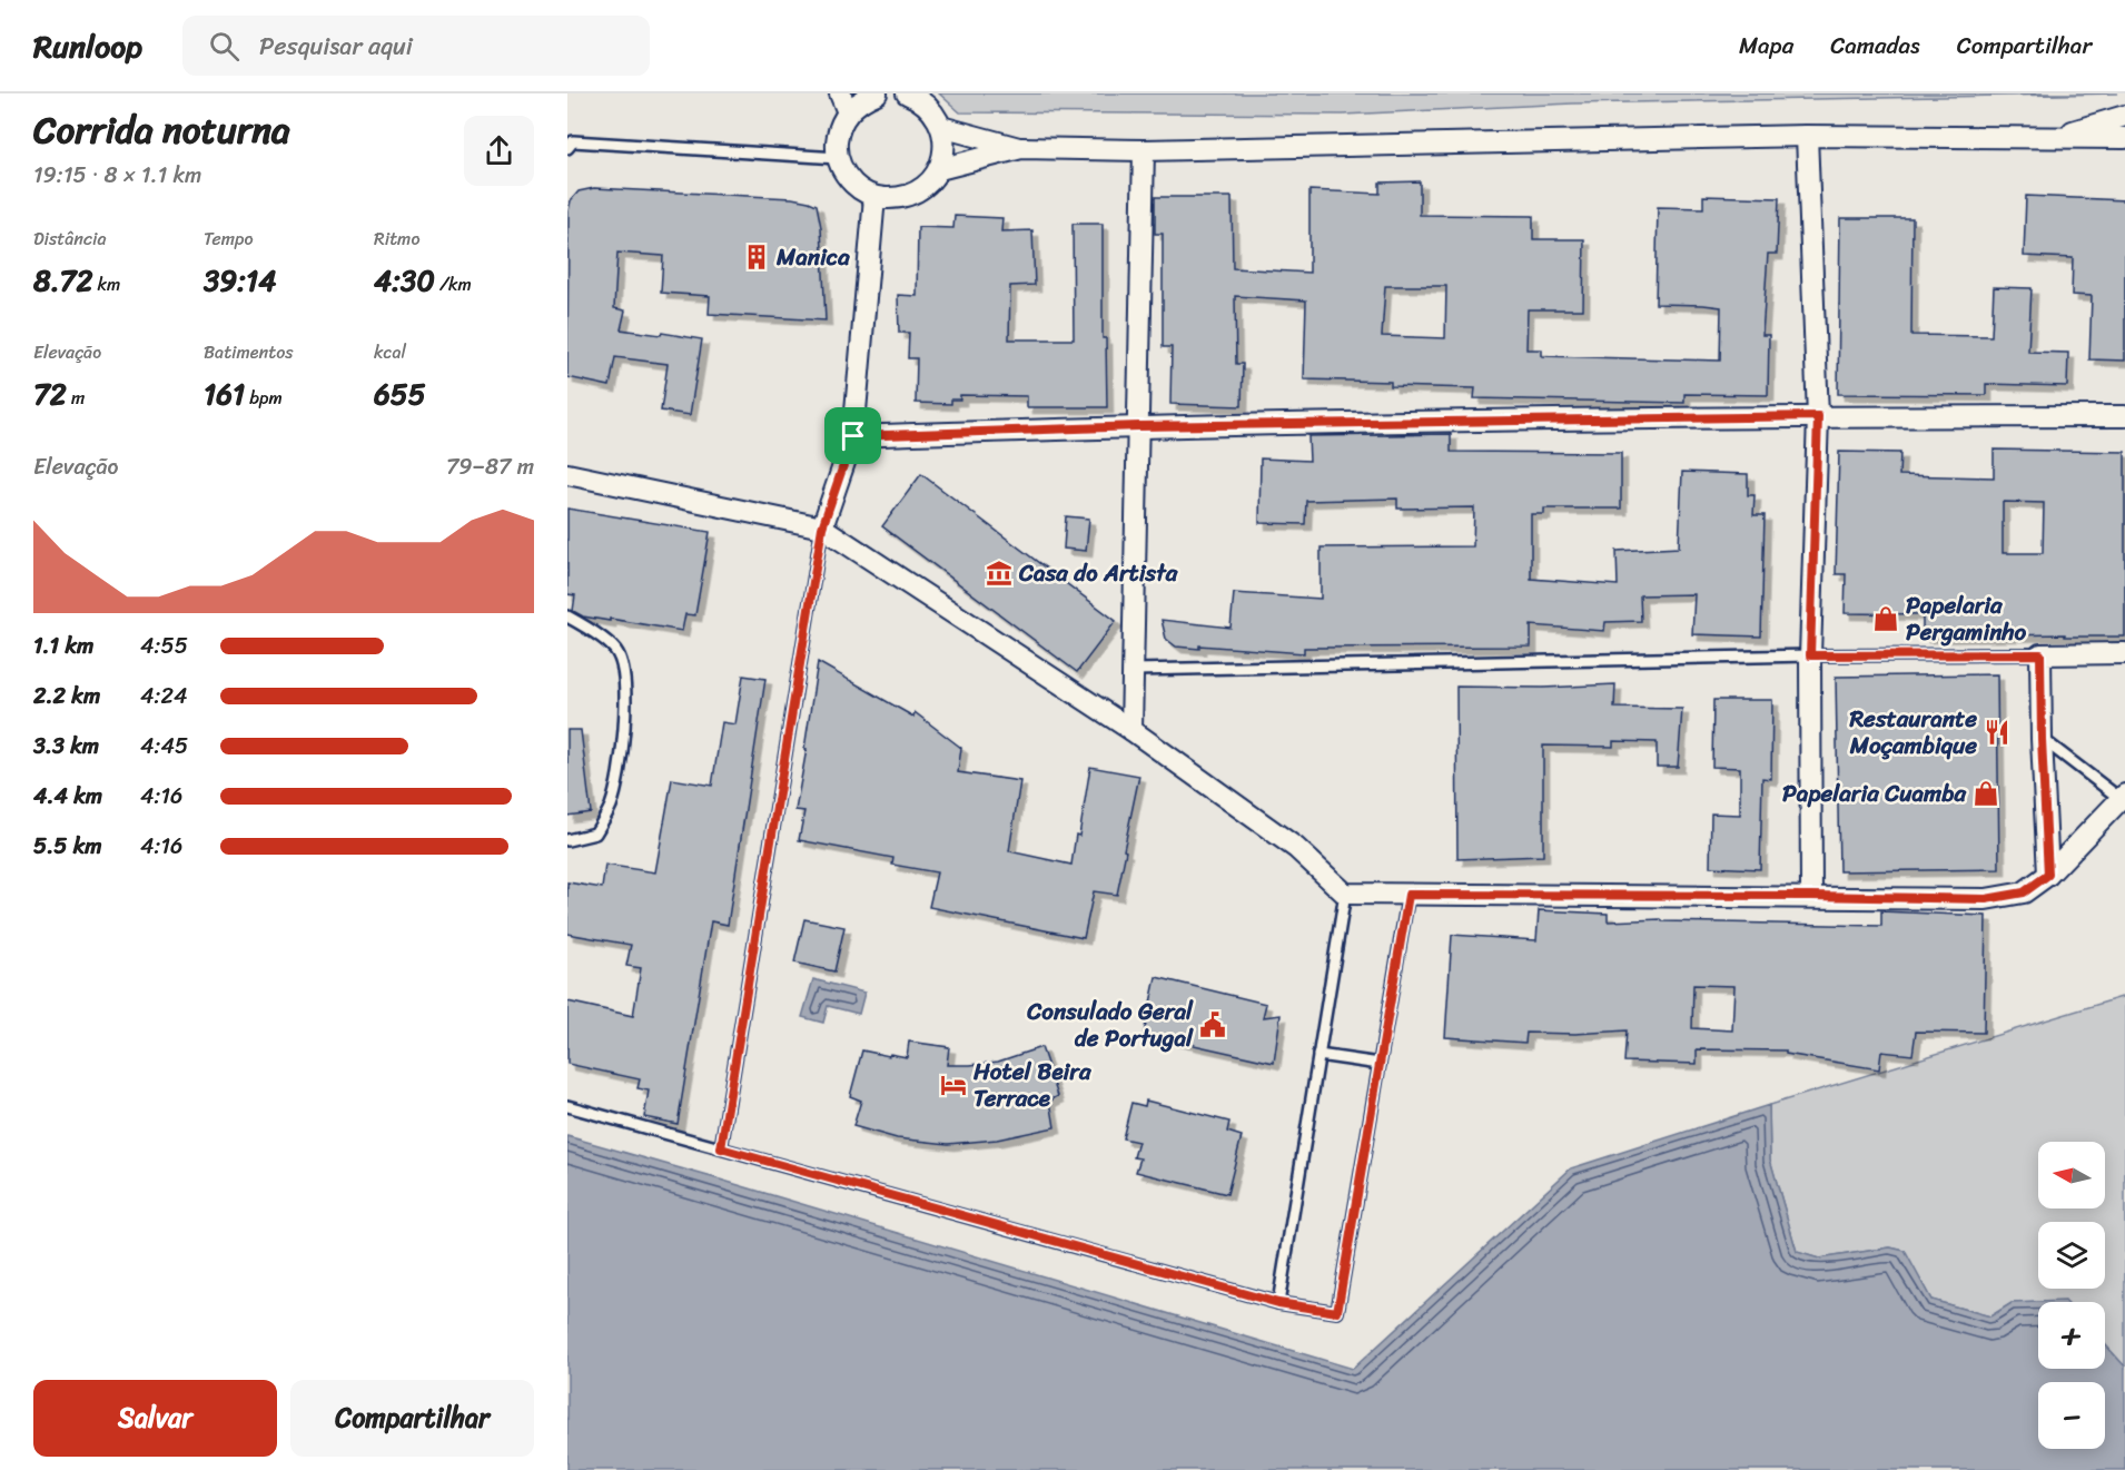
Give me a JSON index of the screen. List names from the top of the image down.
{
  "places": {
    "building": ["Manica"],
    "museum": ["Casa do Artista"],
    "shop": ["Papelaria Pergaminho", "Papelaria Cuamba"],
    "restaurant": ["Restaurante Moçambique"],
    "public building": ["Consulado Geral de Portugal"],
    "hotel": ["Hotel Beira Terrace"]
  },
  "north": "left",
  "page": {
    "header": "Runloop",
    "search": "Pesquisar aqui",
    "nav": ["Mapa", "Camadas", "Compartilhar"],
    "heading": ["Corrida noturna", "19:15 · 8 × 1.1 km"],
    "stats": [
      ["Distância", "8.72 km"],
      ["Tempo", "39:14"],
      ["Ritmo", "4:30 /km"],
      ["Elevação", "72 m"],
      ["Batimentos", "161 bpm"],
      ["kcal", "655"]
    ],
    "chart": ["Elevação", "79–87 m"],
    "list": [
      {
        "name": "1.1 km",
        "note": "4:55"
      },
      {
        "name": "2.2 km",
        "note": "4:24"
      },
      {
        "name": "3.3 km",
        "note": "4:45"
      },
      {
        "name": "4.4 km",
        "note": "4:16"
      },
      {
        "name": "5.5 km",
        "note": "4:16"
      }
    ],
    "map_buttons": ["+", "−"],
    "buttons": ["Salvar", "Compartilhar"]
  }
}
